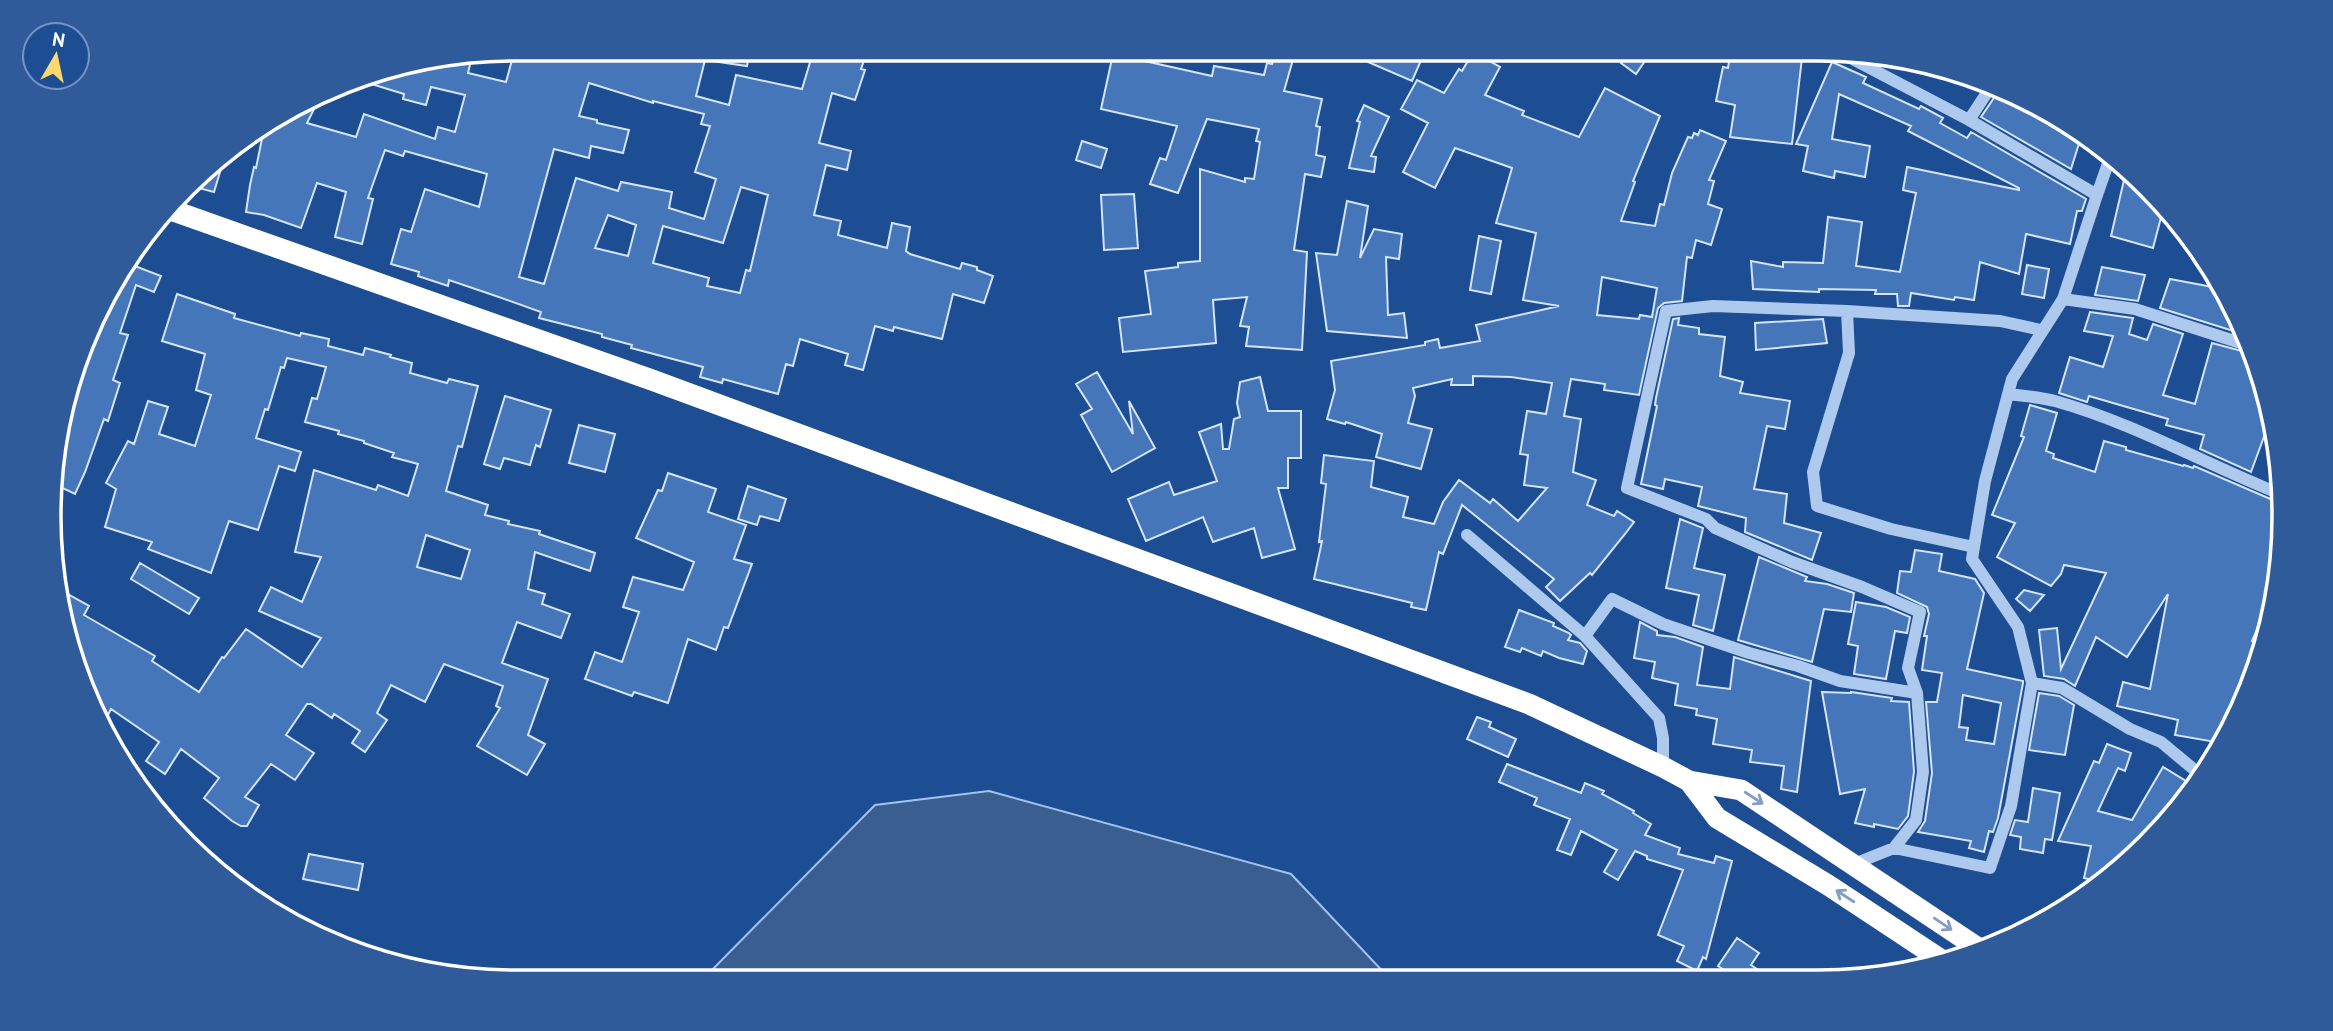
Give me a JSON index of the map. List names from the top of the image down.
{
  "north": "top"
}
